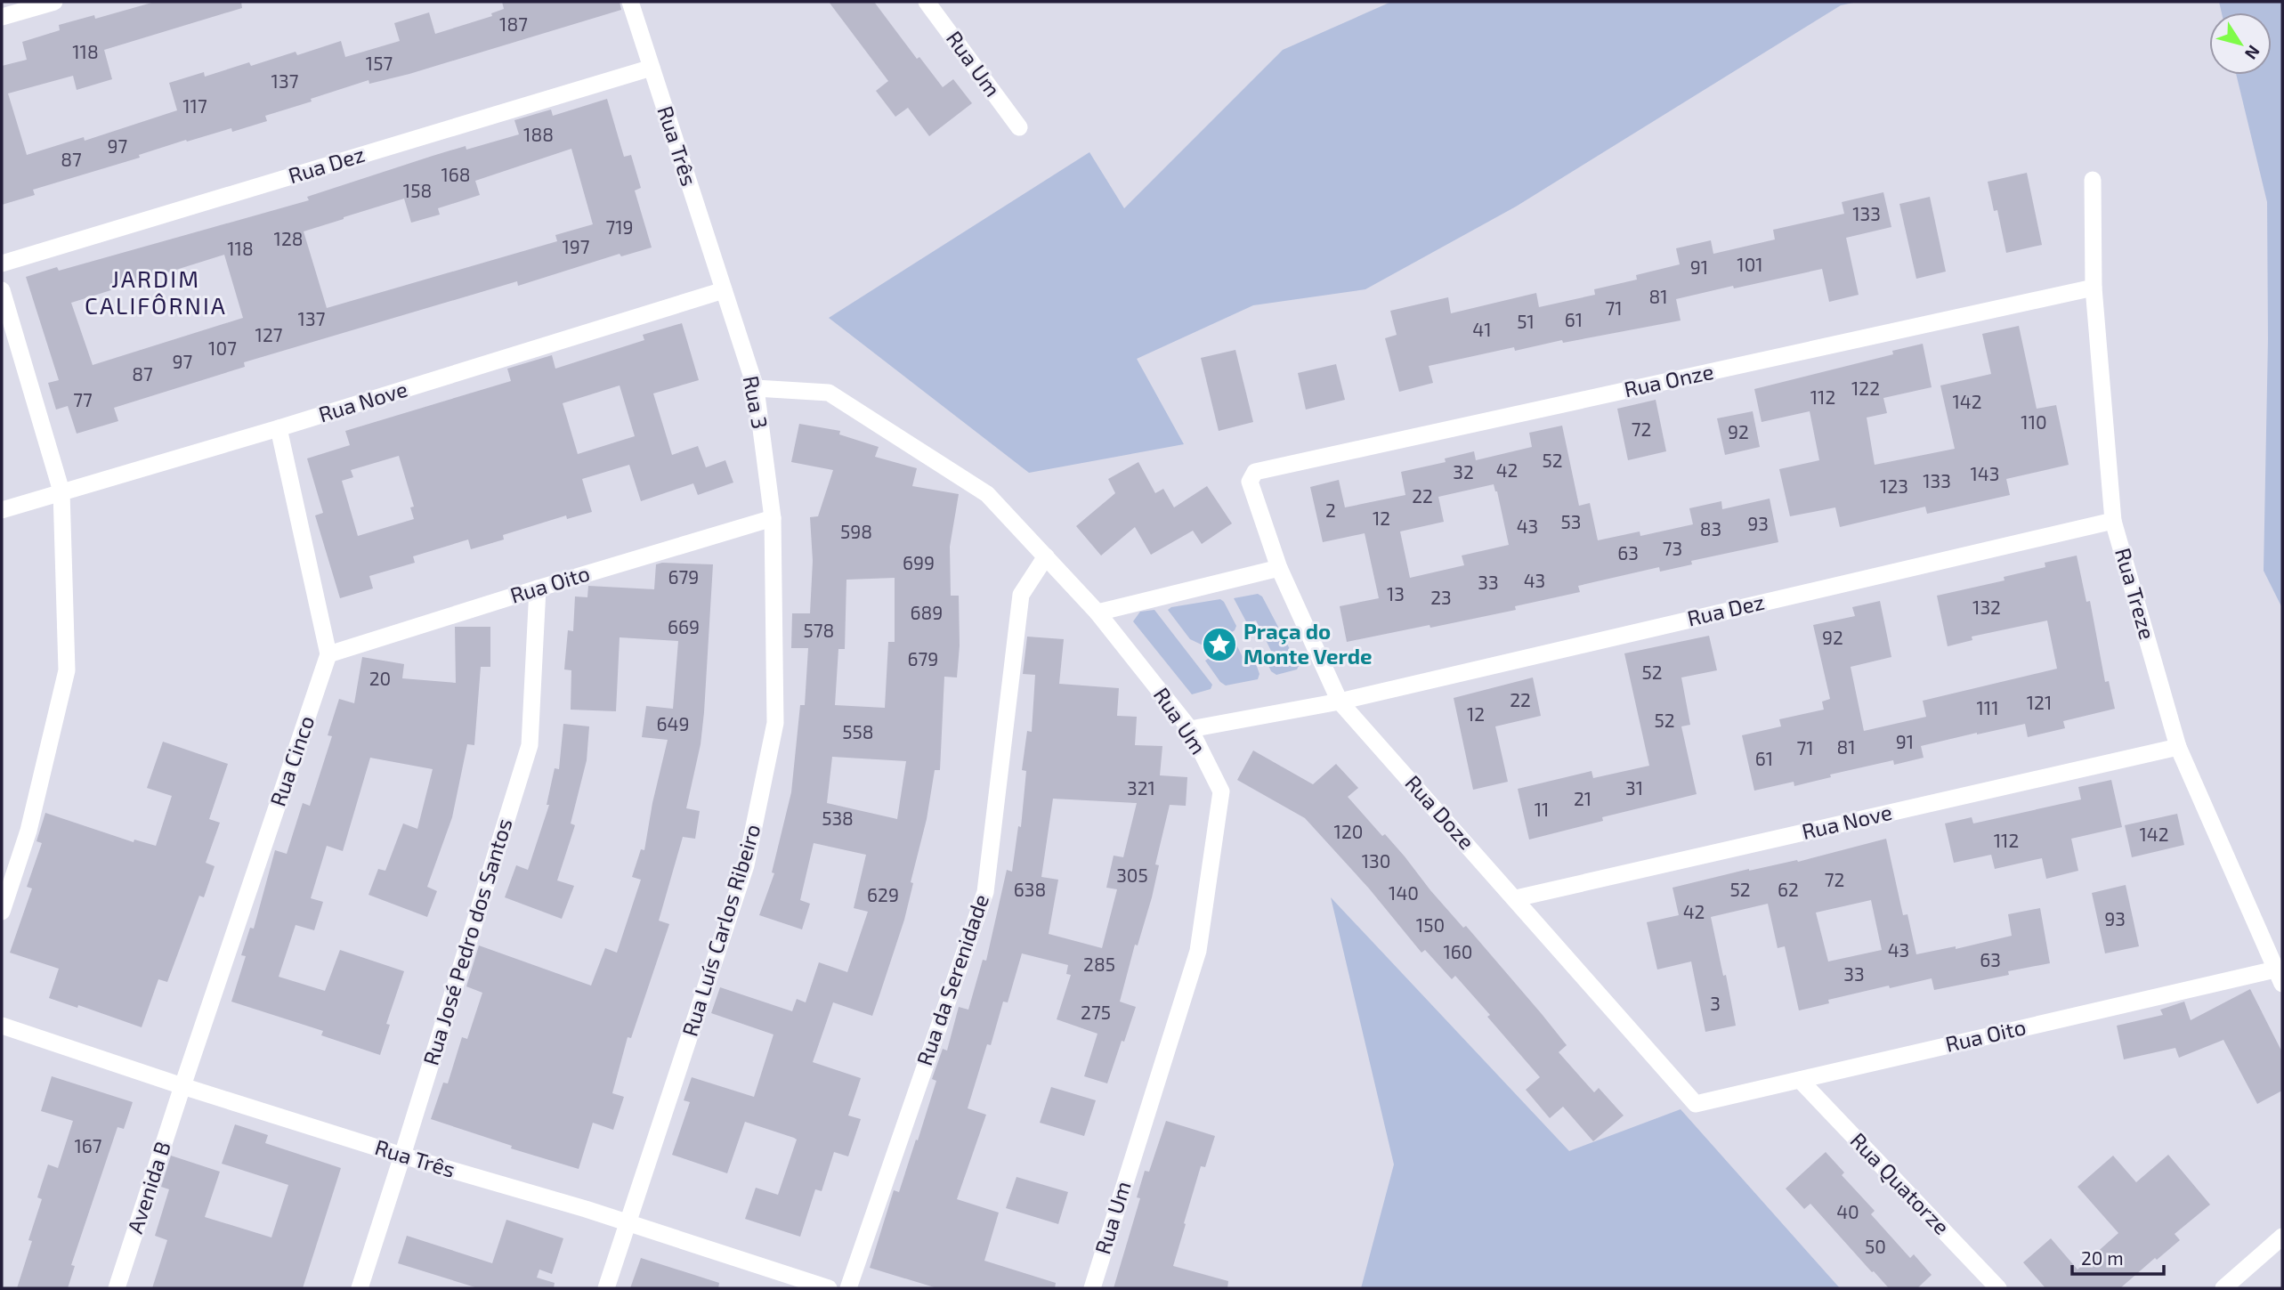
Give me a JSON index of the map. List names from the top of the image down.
{
  "streets": {
    "street": [
      "Rua Um",
      "Rua Três",
      "Rua Dez",
      "Rua Onze",
      "Rua Nove",
      "Rua 3",
      "Rua Oito",
      "Rua Treze",
      "Rua Cinco",
      "Rua Doze",
      "Rua Luís Carlos Ribeiro",
      "Rua José Pedro dos Santos",
      "Rua da Serenidade",
      "Rua Quatorze",
      "Avenida B"
    ]
  },
  "crossings": [
    ["Rua Um", "Rua Dez"],
    ["Rua Um", "Rua 3"],
    ["Rua Um", "Rua da Serenidade"],
    ["Rua Três", "Rua Dez"],
    ["Rua Três", "Rua Nove"],
    ["Rua Três", "Rua 3"],
    ["Rua Três", "Rua Cinco"],
    ["Rua Três", "Rua Luís Carlos Ribeiro"],
    ["Rua Três", "Rua José Pedro dos Santos"],
    ["Rua Três", "Avenida B"],
    ["Rua Dez", "Rua Treze"],
    ["Rua Dez", "Rua Doze"],
    ["Rua Onze", "Rua Treze"],
    ["Rua Onze", "Rua Doze"],
    ["Rua Nove", "Rua 3"],
    ["Rua Nove", "Rua Treze"],
    ["Rua Nove", "Rua Doze"],
    ["Rua 3", "Rua Oito"],
    ["Rua 3", "Rua Luís Carlos Ribeiro"],
    ["Rua Oito", "Rua Treze"],
    ["Rua Oito", "Rua Cinco"],
    ["Rua Oito", "Rua Doze"],
    ["Rua Oito", "Rua Luís Carlos Ribeiro"],
    ["Rua Oito", "Rua José Pedro dos Santos"],
    ["Rua Oito", "Rua Quatorze"],
    ["Rua Cinco", "Avenida B"]
  ],
  "districts": ["JARDIM CALIFÔRNIA"],
  "places": {
    "place": ["Praça do Monte Verde"]
  },
  "house_numbers": [
    "187",
    "118",
    "157",
    "137",
    "117",
    "188",
    "97",
    "87",
    "168",
    "158",
    "133",
    "719",
    "128",
    "197",
    "118",
    "101",
    "91",
    "81",
    "71",
    "137",
    "61",
    "51",
    "41",
    "127",
    "107",
    "97",
    "87",
    "122",
    "112",
    "77",
    "142",
    "110",
    "72",
    "92",
    "52",
    "42",
    "32",
    "143",
    "133",
    "123",
    "22",
    "2",
    "12",
    "53",
    "93",
    "43",
    "83",
    "598",
    "73",
    "63",
    "699",
    "679",
    "43",
    "33",
    "13",
    "23",
    "132",
    "689",
    "669",
    "578",
    "92",
    "679",
    "52",
    "20",
    "22",
    "121",
    "111",
    "12",
    "52",
    "649",
    "558",
    "91",
    "81",
    "71",
    "61",
    "321",
    "31",
    "21",
    "11",
    "538",
    "120",
    "142",
    "112",
    "130",
    "305",
    "72",
    "638",
    "52",
    "62",
    "140",
    "629",
    "42",
    "93",
    "150",
    "43",
    "160",
    "63",
    "285",
    "33",
    "3",
    "275",
    "167",
    "40",
    "50"
  ],
  "scale_bar": "20 m",
  "north": "bottom right"
}
